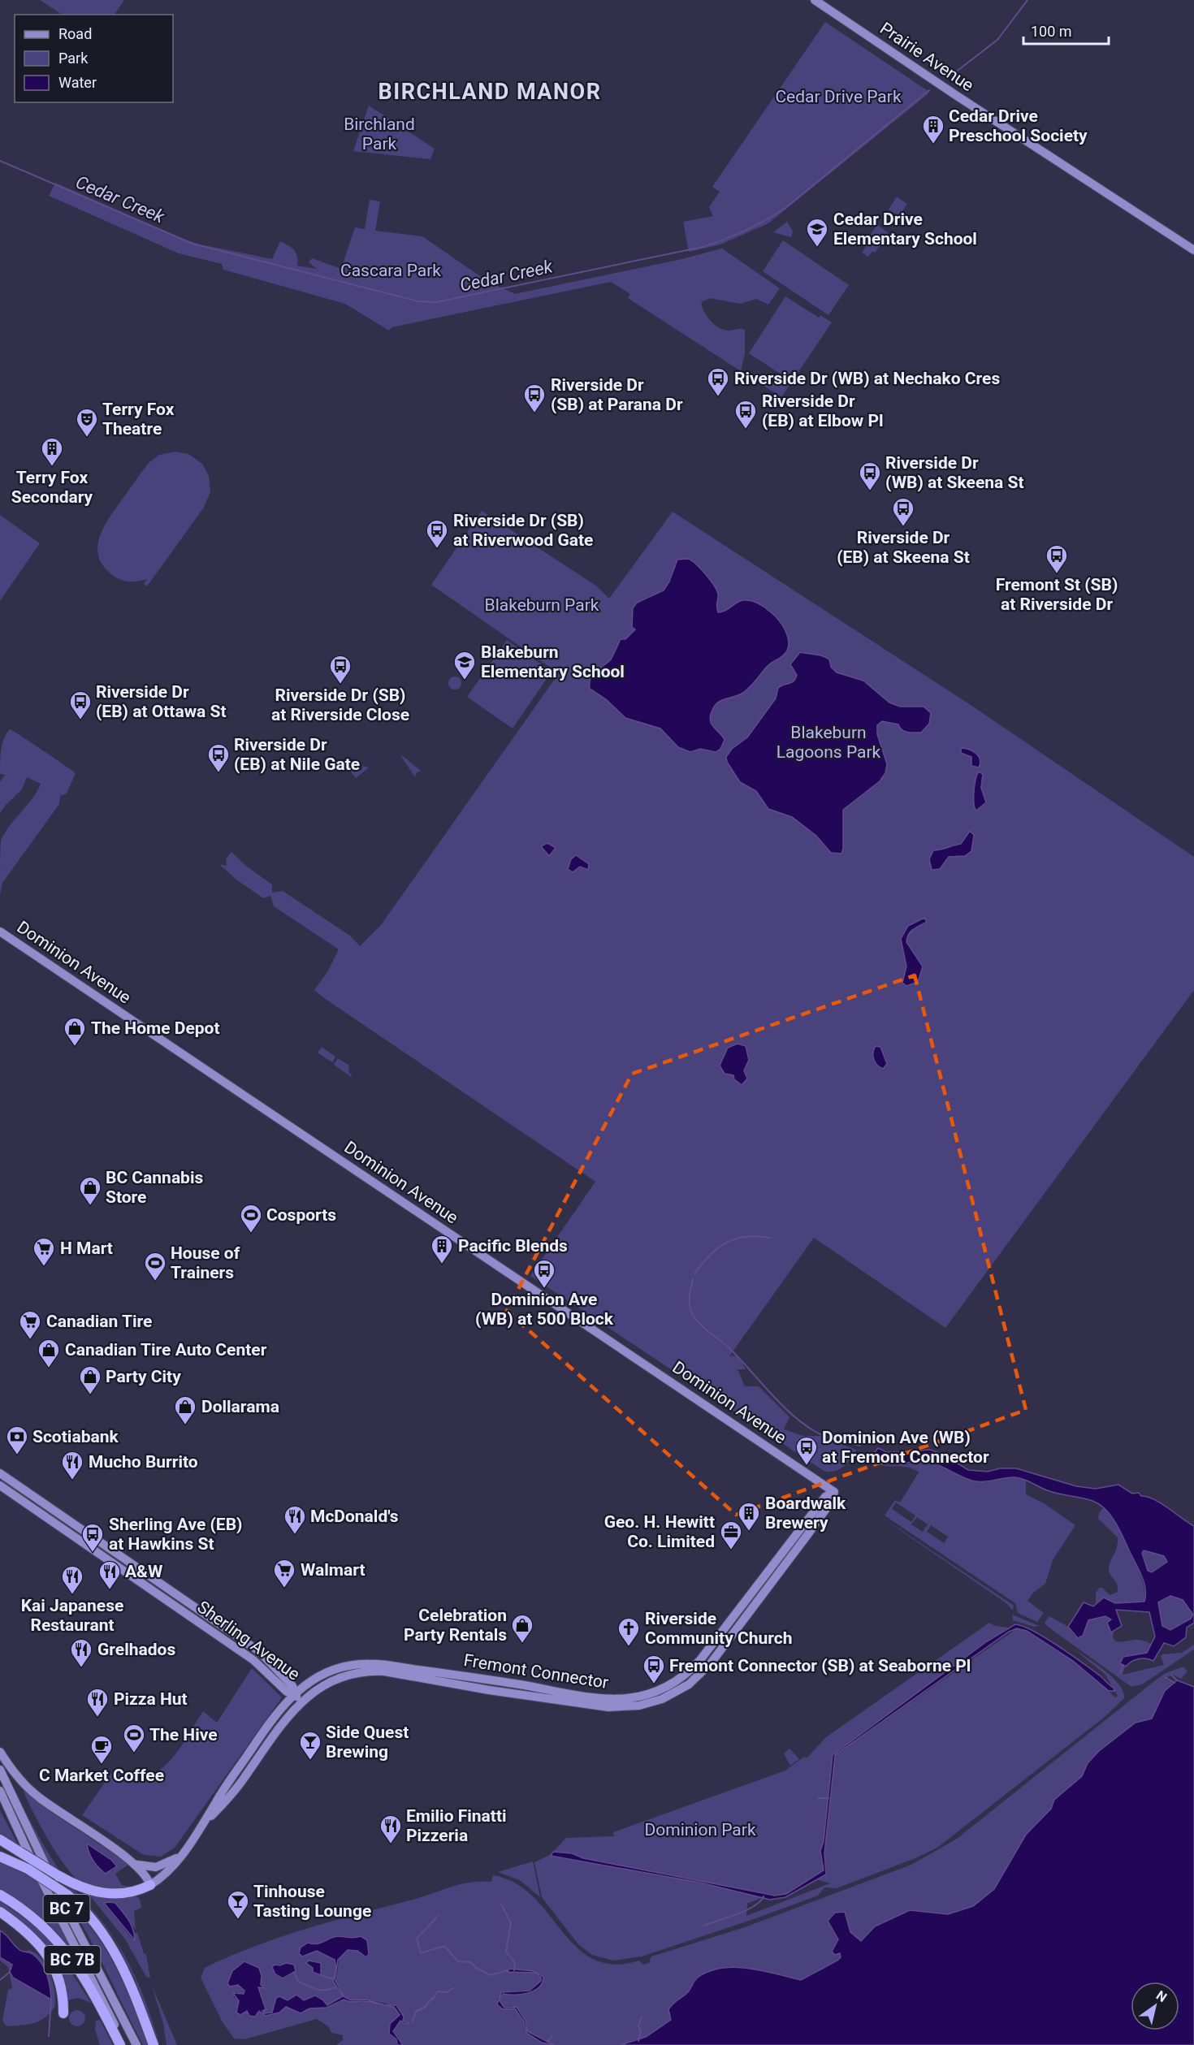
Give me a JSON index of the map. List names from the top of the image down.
{
  "streets": {
    "highway": ["BC 7B"],
    "main road": [
      "Prairie Avenue",
      "Dominion Avenue",
      "Sherling Avenue",
      "Fremont Connector",
      "BC 7"
    ]
  },
  "crossings": [
    ["Dominion Avenue", "Fremont Connector"],
    ["Sherling Avenue", "Fremont Connector"]
  ],
  "districts": ["BIRCHLAND MANOR"],
  "water": ["Cedar Creek"],
  "parks": [
    "Cedar Drive Park",
    "Birchland Park",
    "Cascara Park",
    "Blakeburn Park",
    "Blakeburn Lagoons Park",
    "Dominion Park"
  ],
  "places": {
    "building": [
      "Cedar Drive Preschool Society",
      "Terry Fox Secondary",
      "Pacific Blends",
      "Boardwalk Brewery"
    ],
    "school or university": ["Cedar Drive Elementary School", "Blakeburn Elementary School"],
    "bus stop": [
      "Riverside Dr (WB) at Nechako Cres",
      "Riverside Dr (SB) at Parana Dr",
      "Riverside Dr (EB) at Elbow Pl",
      "Riverside Dr (WB) at Skeena St",
      "Riverside Dr (EB) at Skeena St",
      "Riverside Dr (SB) at Riverwood Gate",
      "Fremont St (SB) at Riverside Dr",
      "Riverside Dr (SB) at Riverside Close",
      "Riverside Dr (EB) at Ottawa St",
      "Riverside Dr (EB) at Nile Gate",
      "Dominion Ave (WB) at 500 Block",
      "Dominion Ave (WB) at Fremont Connector",
      "Sherling Ave (EB) at Hawkins St",
      "Fremont Connector (SB) at Seaborne Pl"
    ],
    "theatre": ["Terry Fox Theatre"],
    "shop": [
      "The Home Depot",
      "BC Cannabis Store",
      "Canadian Tire Auto Center",
      "Party City",
      "Dollarama",
      "Celebration Party Rentals"
    ],
    "sports": ["Cosports", "House of Trainers", "The Hive"],
    "supermarket": ["H Mart", "Canadian Tire", "Walmart"],
    "bank": ["Scotiabank"],
    "restaurant": [
      "Mucho Burrito",
      "McDonald's",
      "A&W",
      "Kai Japanese Restaurant",
      "Grelhados",
      "Pizza Hut",
      "Emilio Finatti Pizzeria"
    ],
    "office": ["Geo. H. Hewitt Co. Limited"],
    "church": ["Riverside Community Church"],
    "bar": ["Side Quest Brewing", "Tinhouse Tasting Lounge"],
    "cafe": ["C Market Coffee"]
  },
  "legend": ["Road", "Park", "Water"],
  "scale_bar": "100 m",
  "north": "top right"
}
